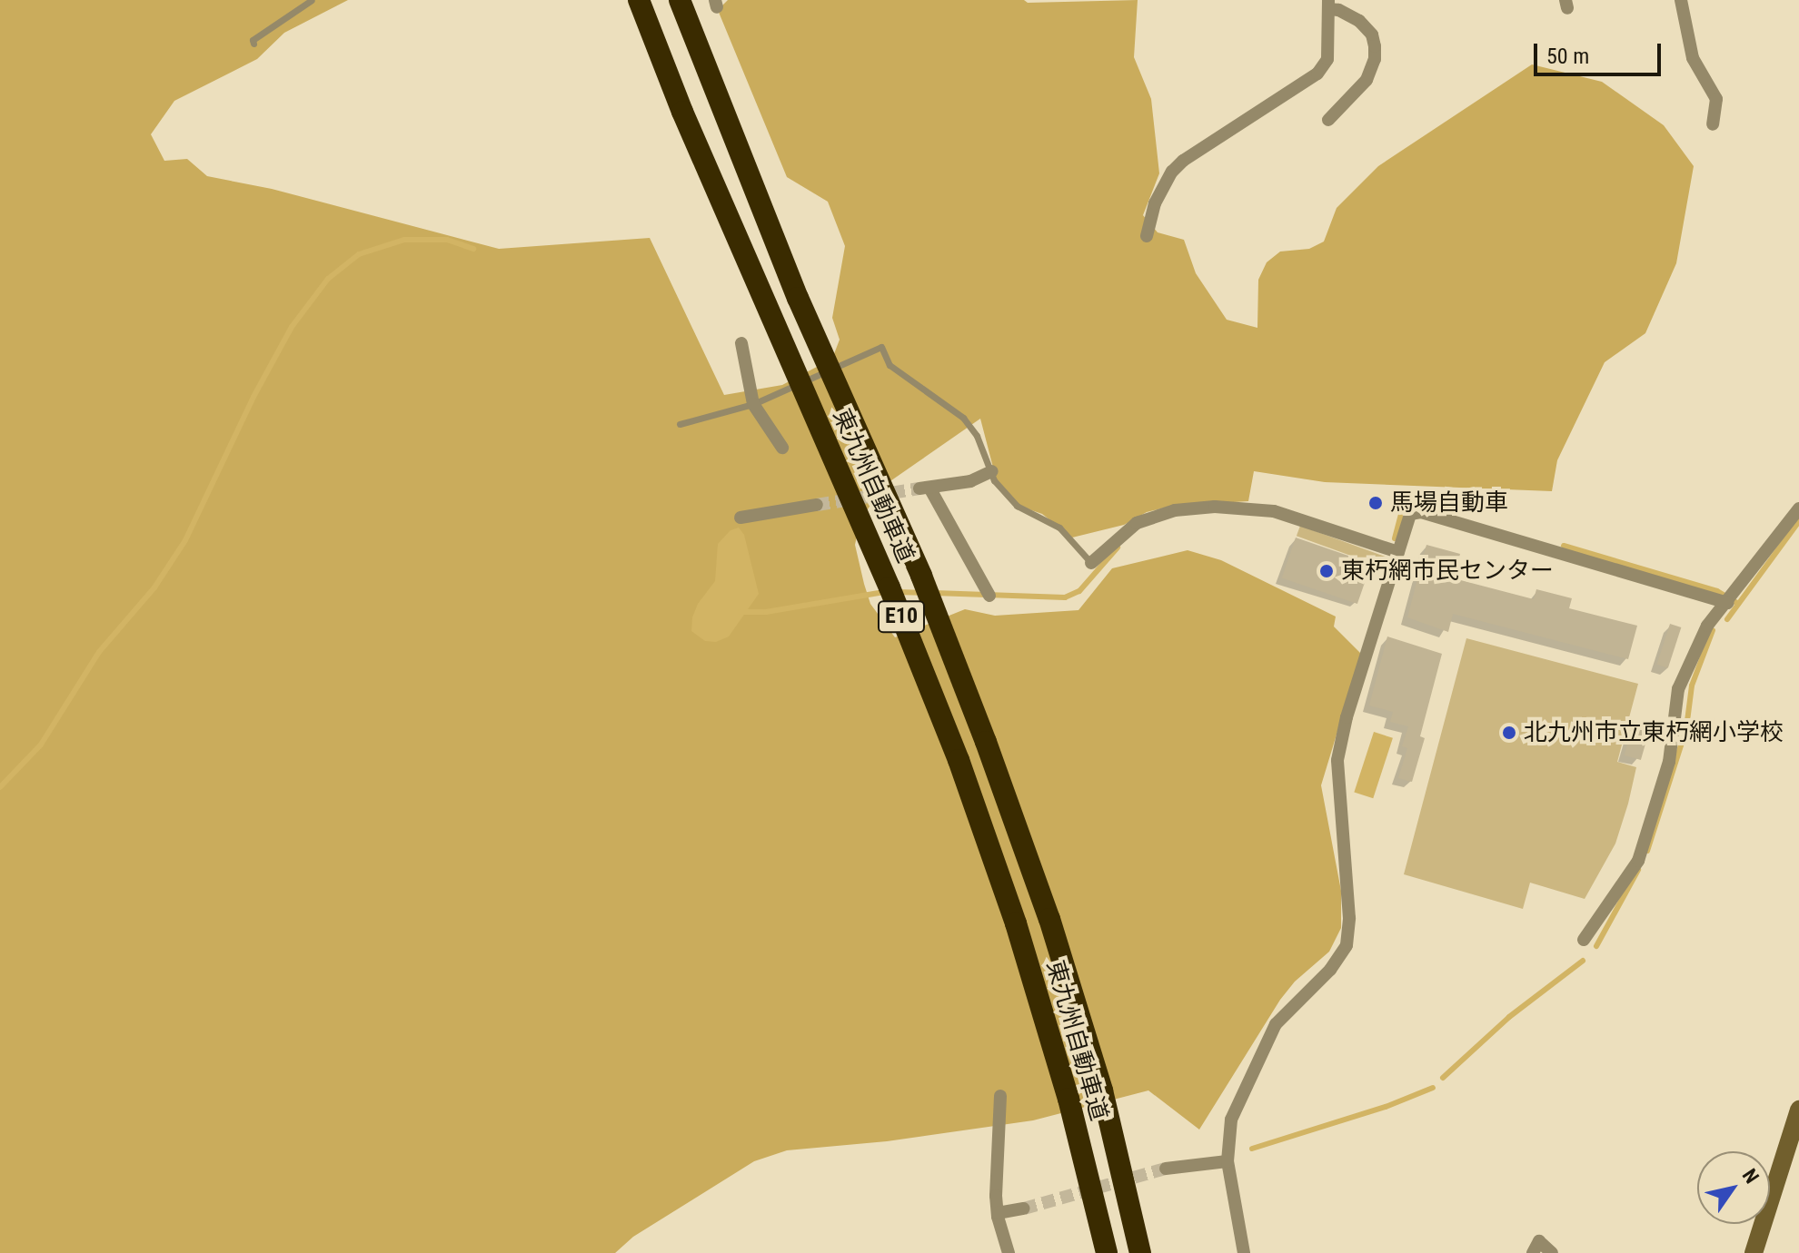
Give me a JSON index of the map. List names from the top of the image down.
{
  "streets": {
    "highway": ["東九州自動車道", "E10"]
  },
  "places": ["馬場自動車", "東朽網市民センター", "北九州市立東朽網小学校"],
  "scale_bar": "50 m",
  "north": "top right"
}
